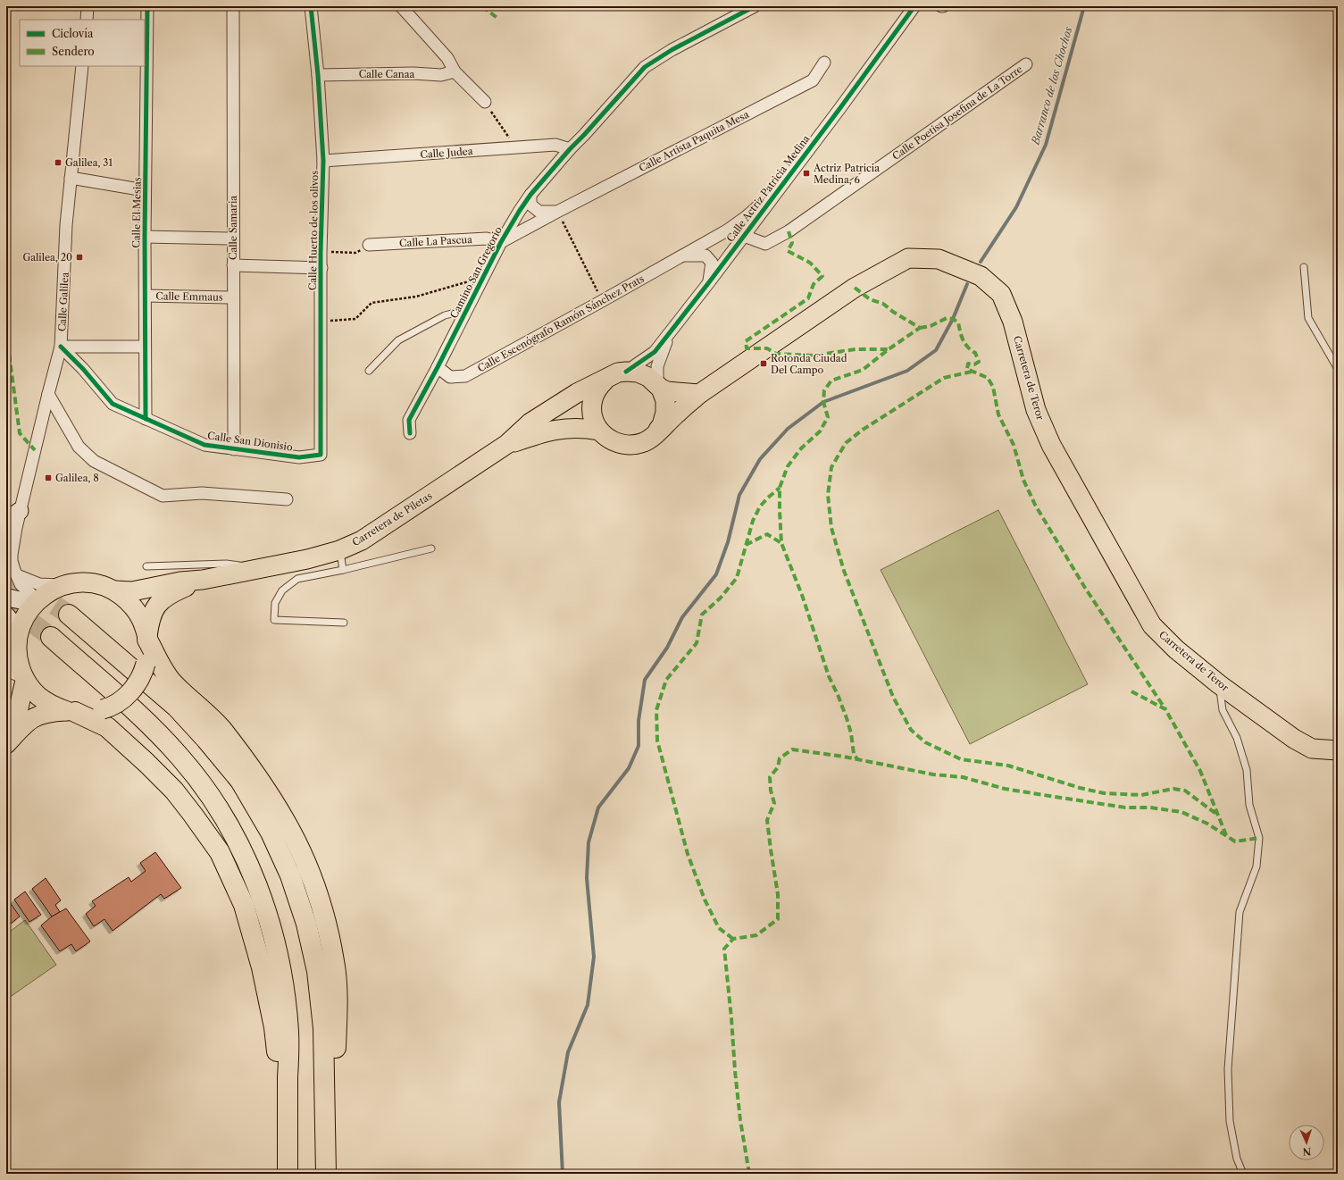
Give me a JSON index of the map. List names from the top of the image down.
{
  "streets": {
    "main road": ["Carretera de Teror", "Carretera de Piletas"],
    "street": [
      "Calle Canaa",
      "Calle Poetisa Josefina de La Torre",
      "Calle Artista Paquita Mesa",
      "Calle Judea",
      "Calle Actriz Patricia Medina",
      "Calle El Mesias",
      "Calle Samaria",
      "Calle Huerto de los olivos",
      "Calle La Pascua",
      "Camino San Gregorio",
      "Calle Emmaus",
      "Calle Galilea",
      "Calle Escenógrafo Ramón Sánchez Prats",
      "Calle San Dionisio"
    ]
  },
  "crossings": [
    ["Calle Canaa", "Calle Huerto de los olivos"],
    ["Calle Poetisa Josefina de La Torre", "Calle Actriz Patricia Medina"],
    ["Calle Artista Paquita Mesa", "Calle La Pascua"],
    ["Calle Artista Paquita Mesa", "Camino San Gregorio"],
    ["Calle Judea", "Calle Huerto de los olivos"],
    ["Calle Judea", "Camino San Gregorio"],
    ["Calle Actriz Patricia Medina", "Calle Escenógrafo Ramón Sánchez Prats"],
    ["Calle Actriz Patricia Medina", "Carretera de Teror"],
    ["Calle El Mesias", "Calle Emmaus"],
    ["Calle El Mesias", "Calle San Dionisio"],
    ["Calle Samaria", "Calle Emmaus"],
    ["Calle Samaria", "Calle San Dionisio"],
    ["Calle Huerto de los olivos", "Camino San Gregorio"],
    ["Calle Huerto de los olivos", "Calle San Dionisio"],
    ["Calle La Pascua", "Camino San Gregorio"],
    ["Camino San Gregorio", "Calle Escenógrafo Ramón Sánchez Prats"],
    ["Calle Galilea", "Calle San Dionisio"]
  ],
  "water": ["Barranco de los Chochos"],
  "places": {
    "transit": [
      "Galilea, 31",
      "Actriz Patricia Medina, 6",
      "Galilea, 20",
      "Rotonda Ciudad Del Campo",
      "Galilea, 8"
    ]
  },
  "legend": ["Ciclovía", "Sendero"],
  "north": "bottom"
}
